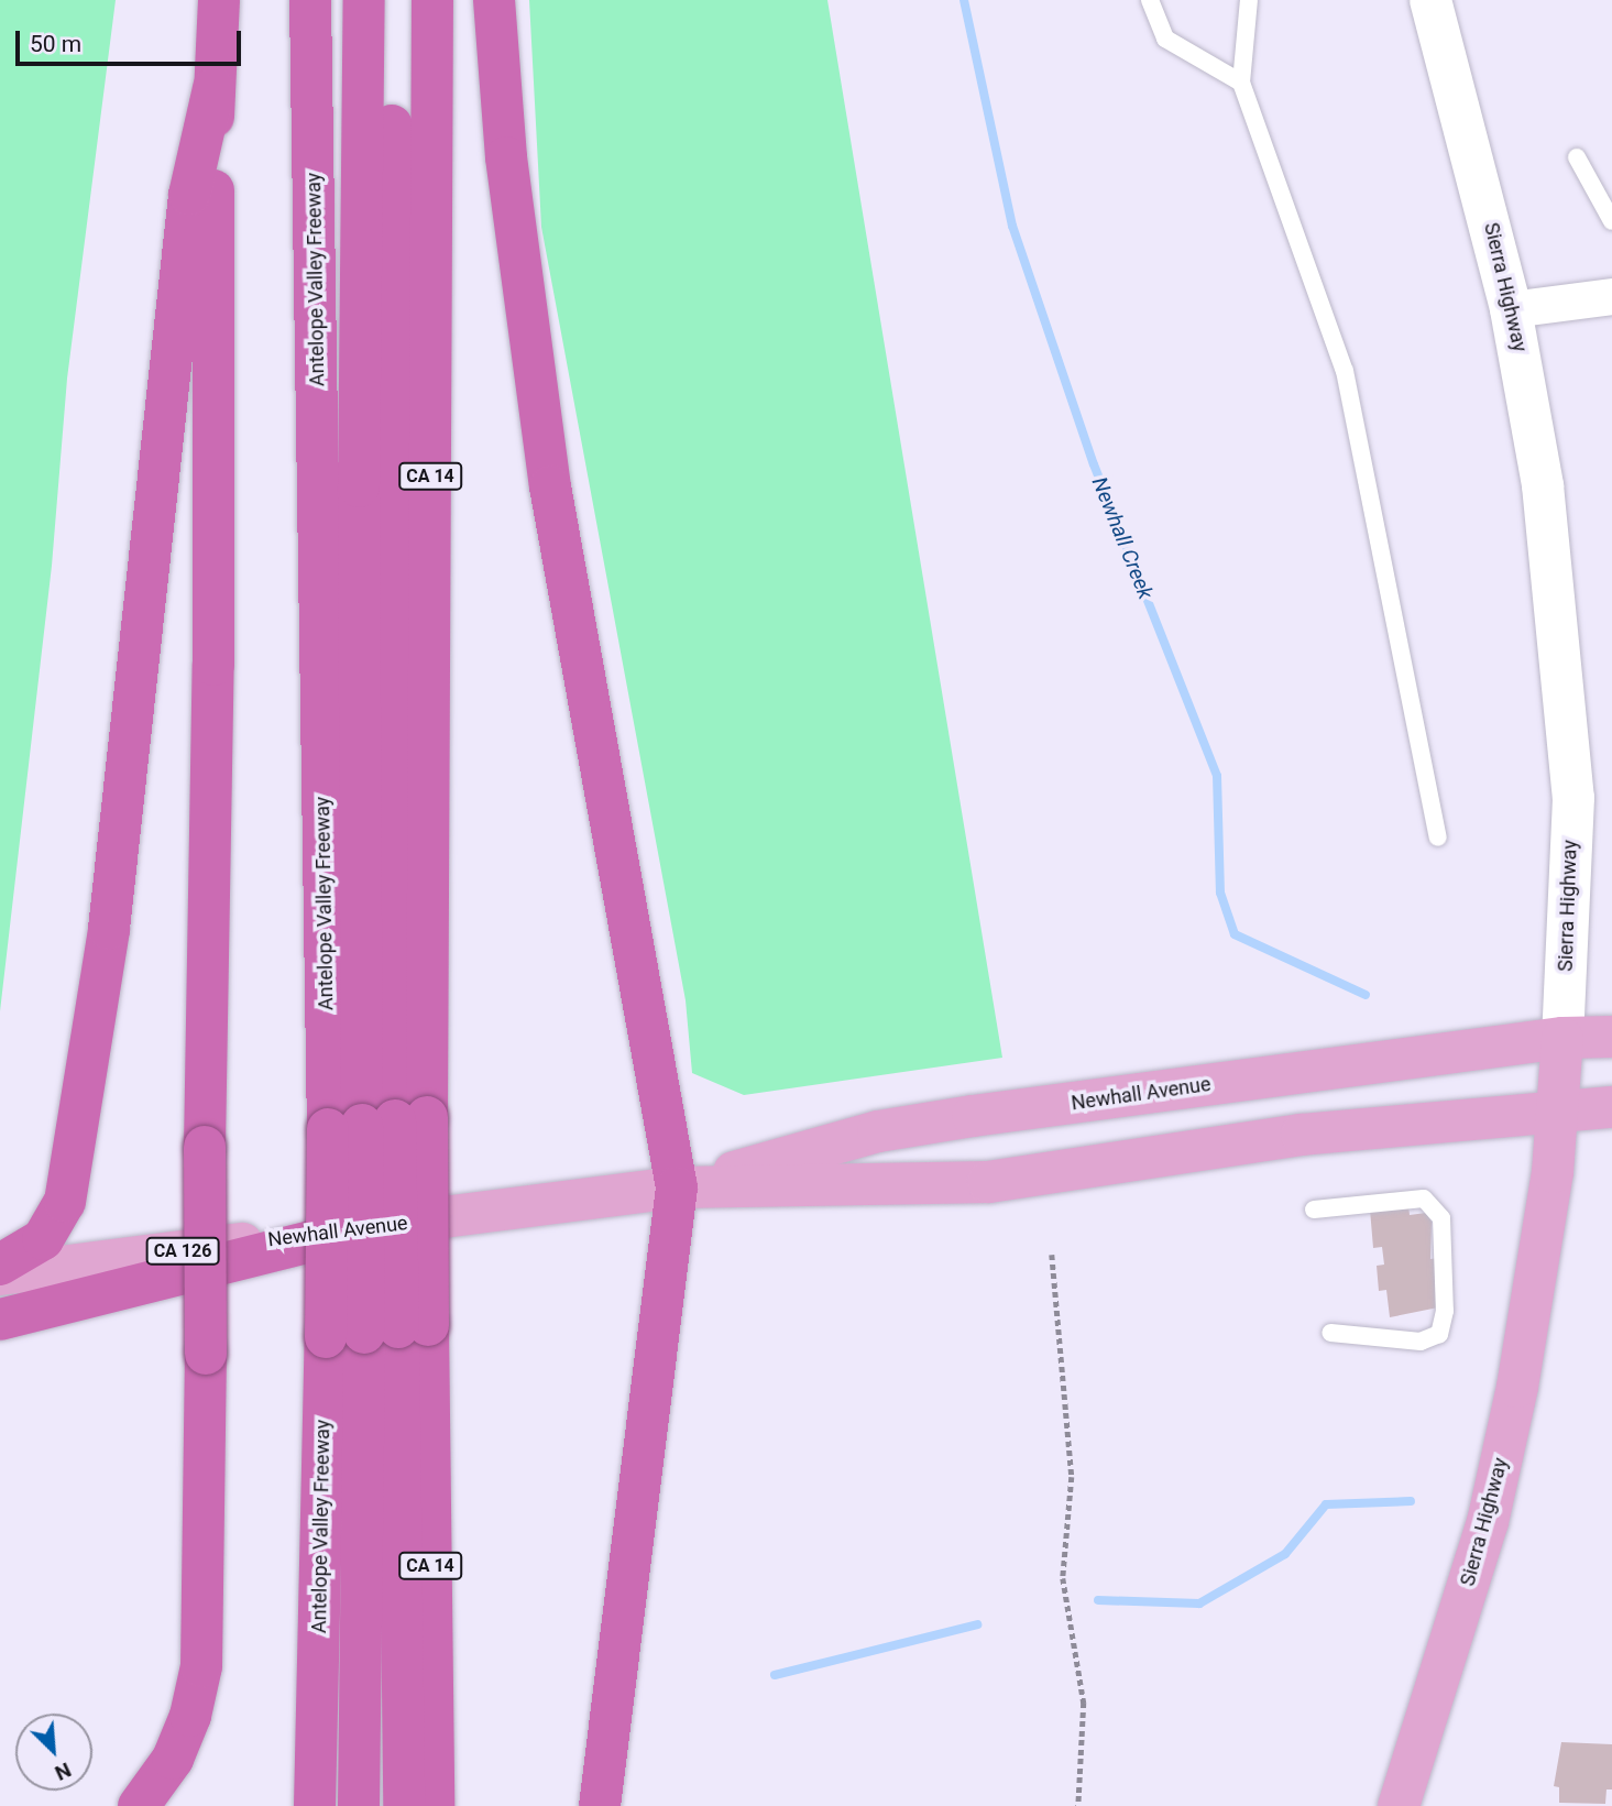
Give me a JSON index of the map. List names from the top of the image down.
{
  "streets": {
    "highway": ["Antelope Valley Freeway", "CA 14"],
    "main road": ["Sierra Highway", "Newhall Avenue", "CA 126"]
  },
  "crossings": [
    ["Sierra Highway", "Newhall Avenue"]
  ],
  "water": ["Newhall Creek"],
  "scale_bar": "50 m",
  "north": "bottom right"
}
